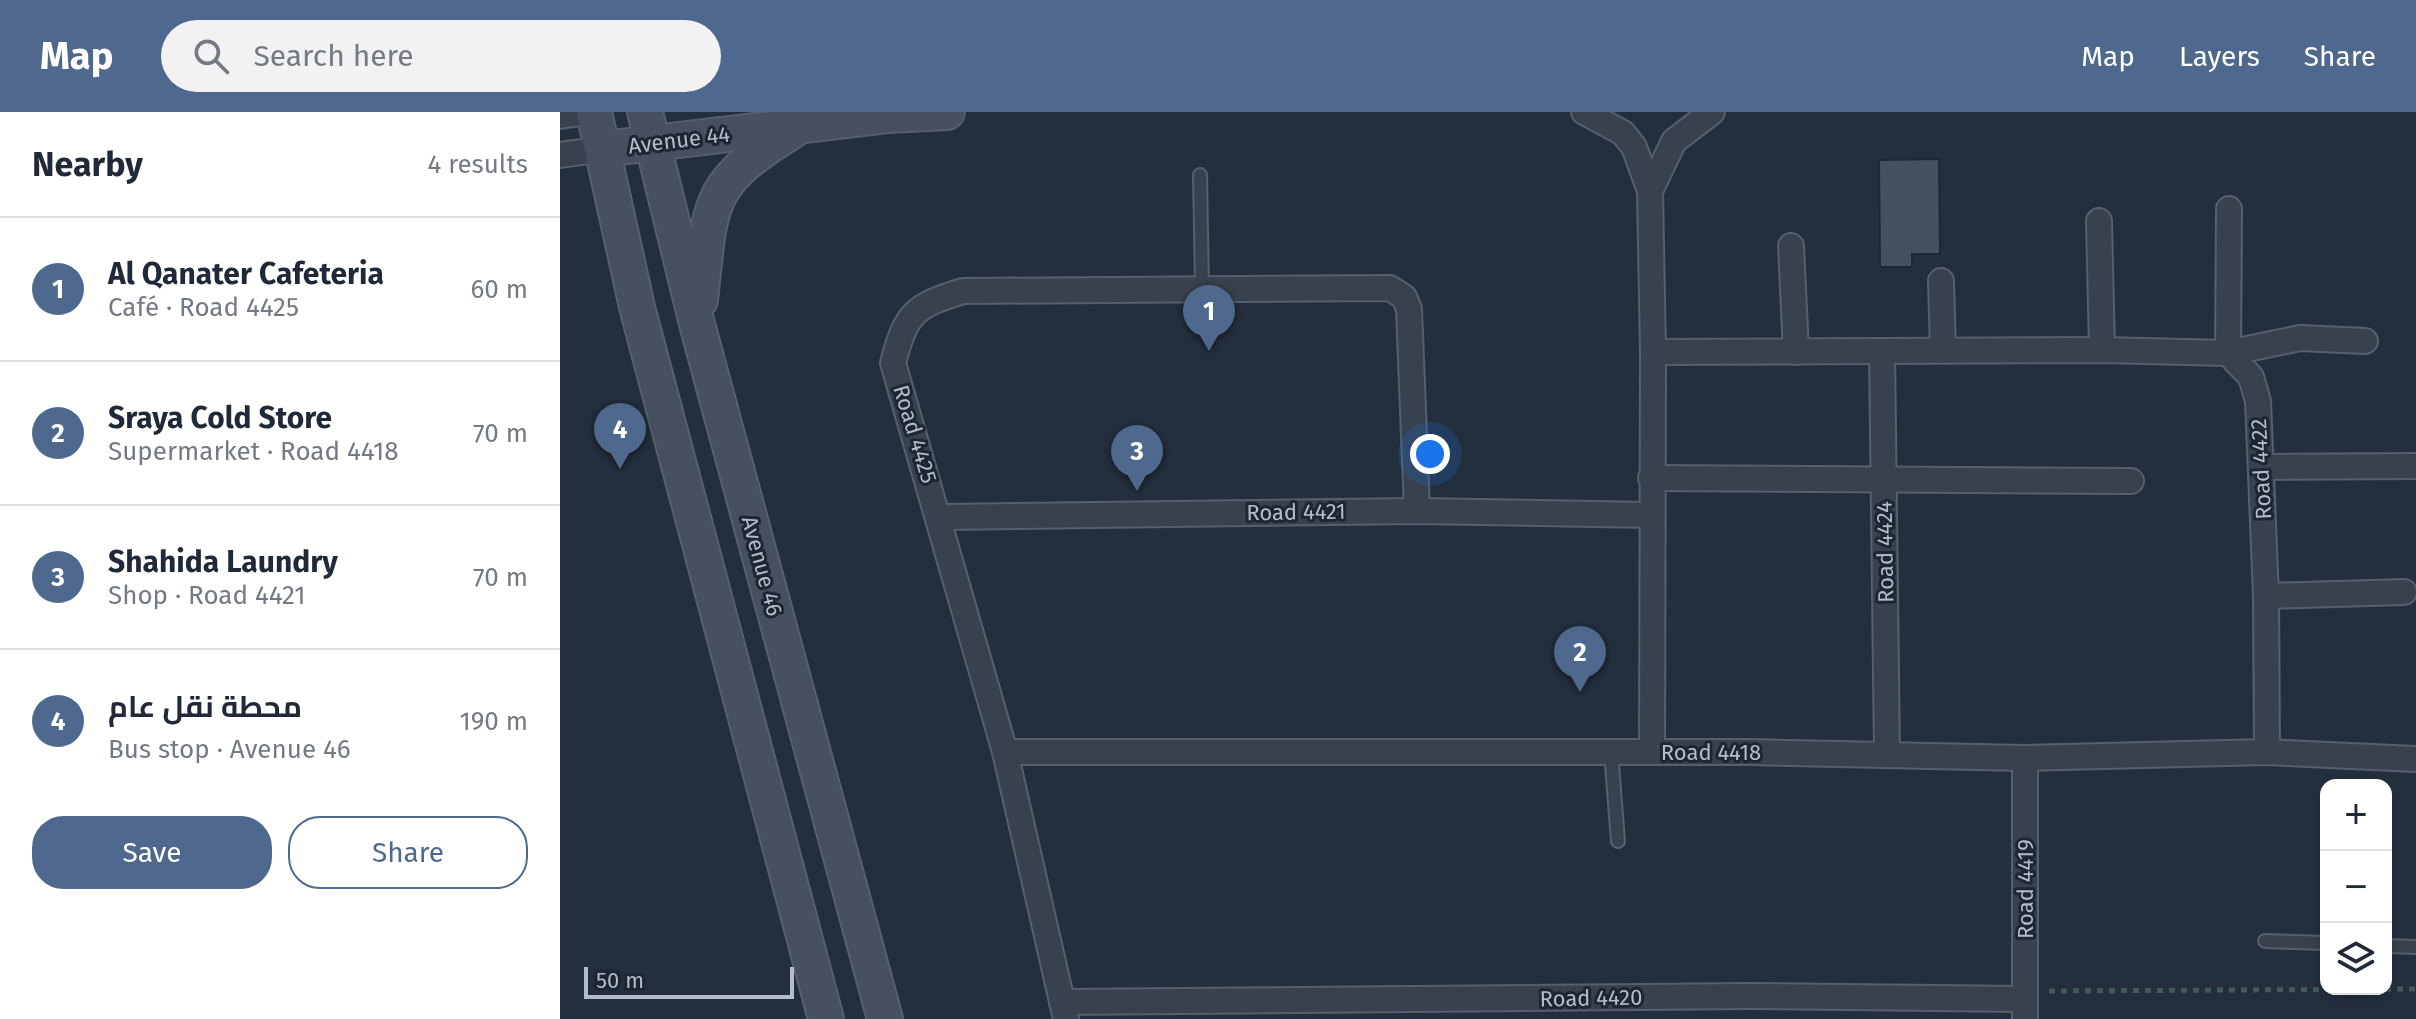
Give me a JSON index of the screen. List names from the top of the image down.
{
  "streets": {
    "main road": ["Avenue 44", "Avenue 46"],
    "street": [
      "Road 4425",
      "Road 4422",
      "Road 4421",
      "Road 4424",
      "Road 4418",
      "Road 4419",
      "Road 4420"
    ]
  },
  "crossings": [
    ["Avenue 44", "Avenue 46"],
    ["Road 4425", "Road 4421"],
    ["Road 4425", "Road 4418"],
    ["Road 4425", "Road 4420"],
    ["Road 4422", "Road 4418"],
    ["Road 4424", "Road 4418"],
    ["Road 4418", "Road 4419"],
    ["Road 4419", "Road 4420"]
  ],
  "scale_bar": "50 m",
  "page": {
    "header": "Map",
    "search": "Search here",
    "nav": ["Map", "Layers", "Share"],
    "heading": ["Nearby", "4 results"],
    "list": [
      {
        "mark": "1",
        "name": "Al Qanater Cafeteria",
        "note": "Café · Road 4425",
        "value": "60 m"
      },
      {
        "mark": "2",
        "name": "Sraya Cold Store",
        "note": "Supermarket · Road 4418",
        "value": "70 m"
      },
      {
        "mark": "3",
        "name": "Shahida Laundry",
        "note": "Shop · Road 4421",
        "value": "70 m"
      },
      {
        "mark": "4",
        "name": "محطة نقل عام",
        "note": "Bus stop · Avenue 46",
        "value": "190 m"
      }
    ],
    "pins": [
      "1",
      "4",
      "3",
      "2"
    ],
    "map_buttons": ["+", "−"],
    "buttons": ["Save", "Share"],
    "scale": "50 m"
  }
}
